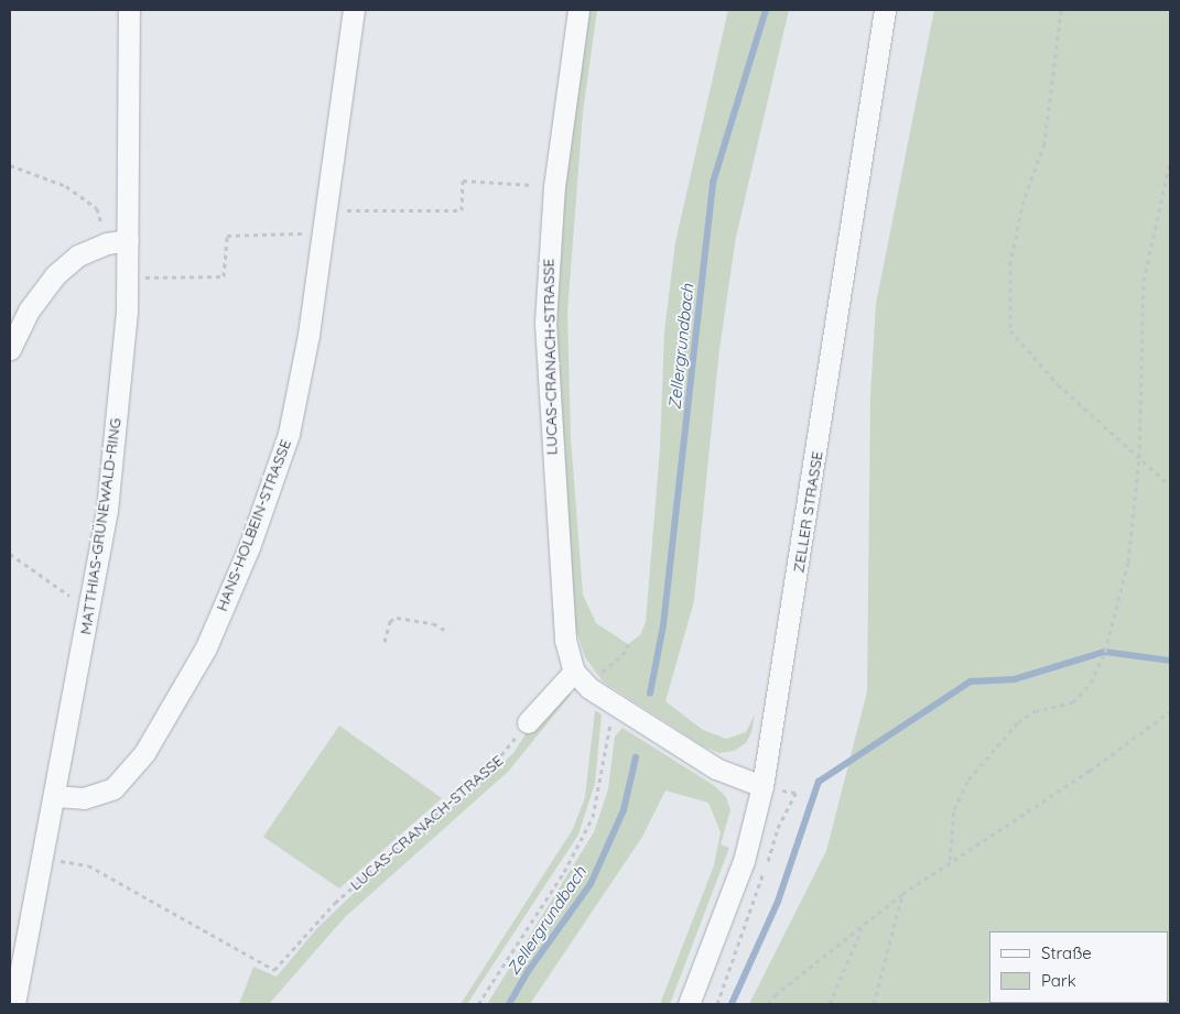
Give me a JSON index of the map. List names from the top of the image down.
{
  "streets": {
    "street": [
      "LUCAS-CRANACH-STRASSE",
      "ZELLER STRASSE",
      "HANS-HOLBEIN-STRASSE",
      "MATTHIAS-GRÜNEWALD-RING"
    ]
  },
  "crossings": [
    ["HANS-HOLBEIN-STRASSE", "MATTHIAS-GRÜNEWALD-RING"]
  ],
  "water": ["Zellergrundbach"],
  "legend": ["Straße", "Park"]
}
